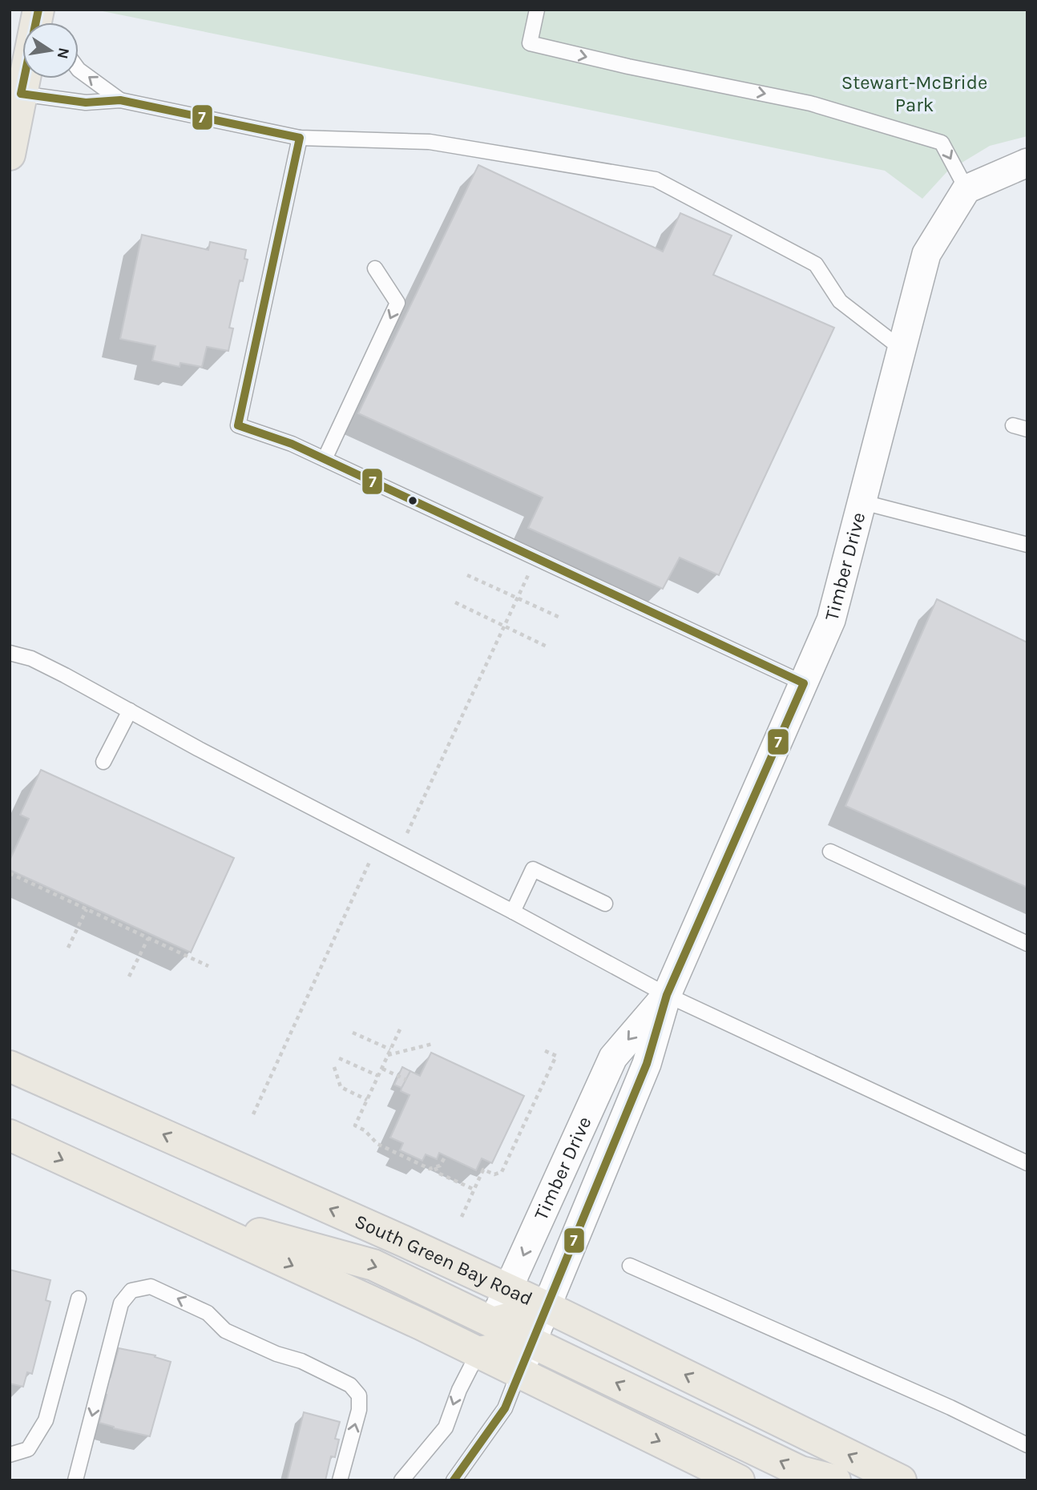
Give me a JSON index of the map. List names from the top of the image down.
{
  "streets": {
    "main road": ["South Green Bay Road"],
    "street": ["Timber Drive"]
  },
  "crossings": [
    ["Timber Drive", "South Green Bay Road"]
  ],
  "parks": ["Stewart-McBride Park"],
  "lines": ["transit line 7"],
  "north": "right"
}
